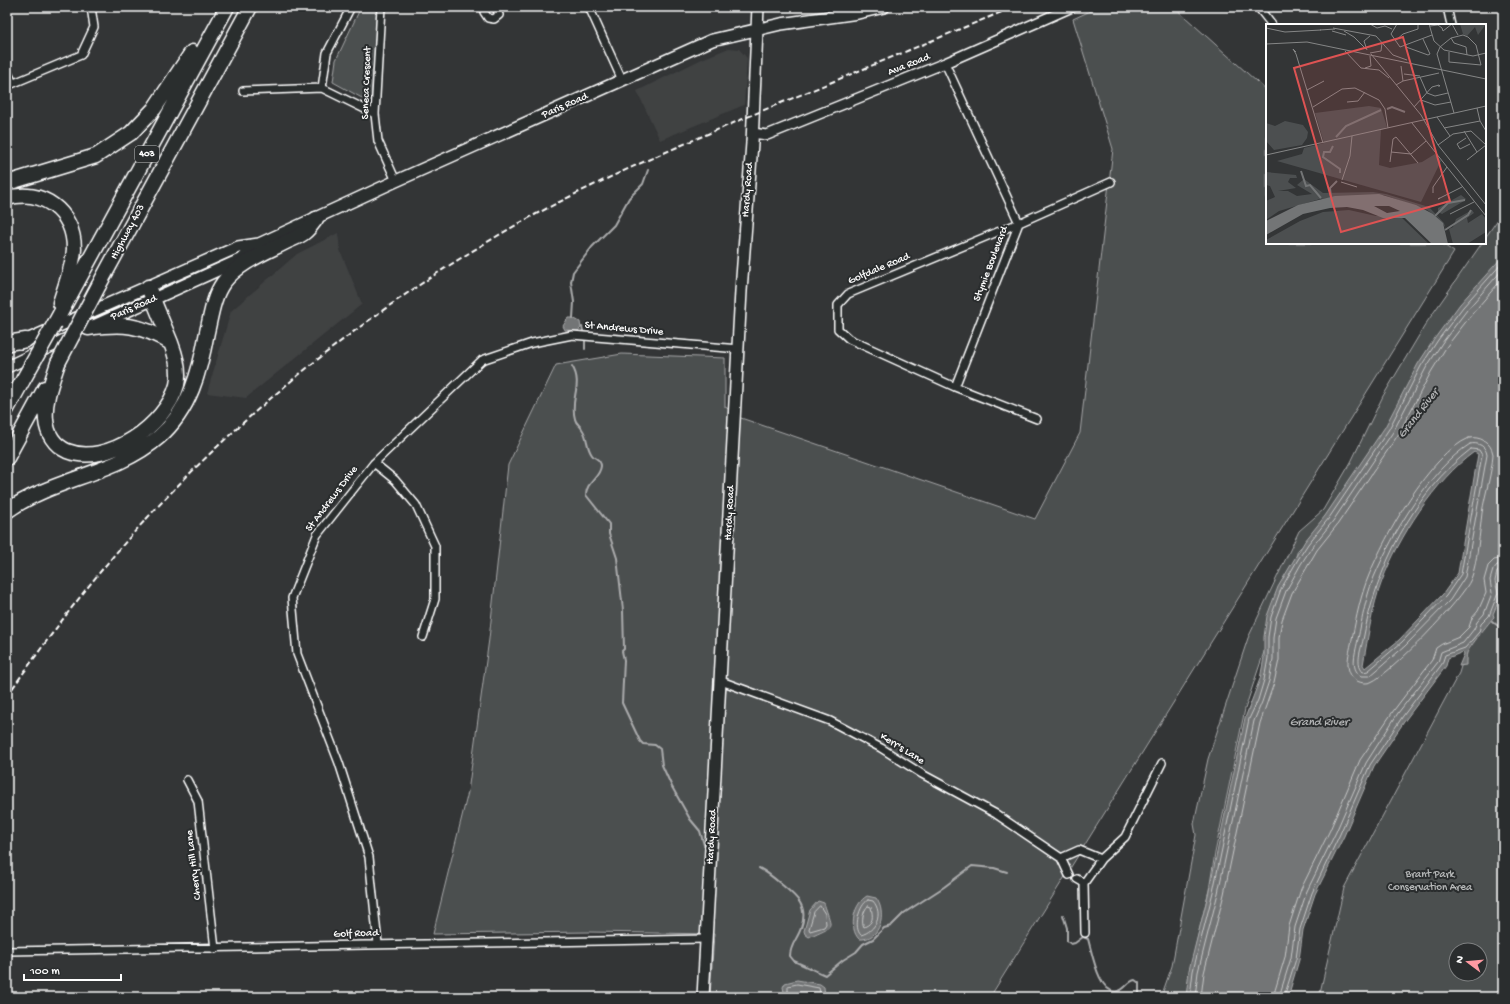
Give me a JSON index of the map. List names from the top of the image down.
{
  "streets": {
    "highway": ["403", "Highway 403"],
    "main road": ["Paris Road", "Hardy Road"],
    "street": [
      "Ava Road",
      "Seneca Crescent",
      "Stymie Boulevard",
      "Golfdale Road",
      "St Andrews Drive",
      "Kerr's Lane",
      "Cherry Hill Lane",
      "Golf Road"
    ]
  },
  "crossings": [
    ["Ava Road", "Hardy Road"],
    ["Ava Road", "Stymie Boulevard"],
    ["Seneca Crescent", "Paris Road"],
    ["Paris Road", "Hardy Road"],
    ["403", "Highway 403"],
    ["Hardy Road", "St Andrews Drive"],
    ["Hardy Road", "Kerr's Lane"],
    ["Hardy Road", "Golf Road"],
    ["Stymie Boulevard", "Golfdale Road"],
    ["St Andrews Drive", "Golf Road"],
    ["Cherry Hill Lane", "Golf Road"]
  ],
  "water": ["Grand River"],
  "parks": ["Brant Park Conservation Area"],
  "scale_bar": "100 m",
  "north": "left"
}
